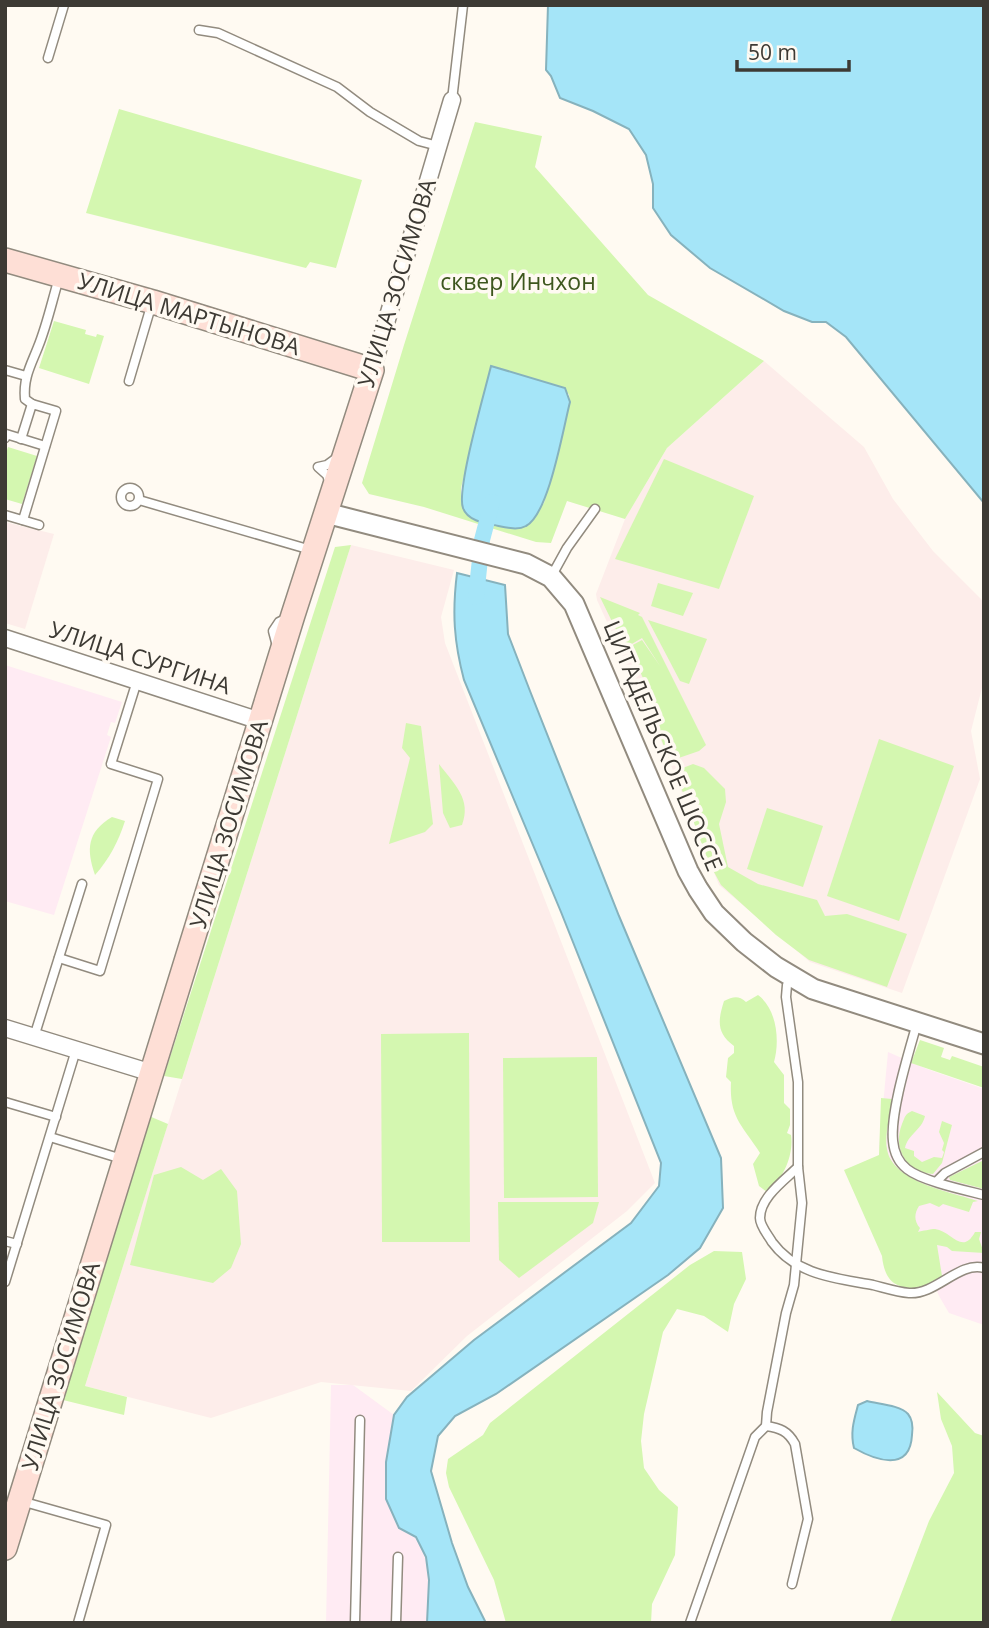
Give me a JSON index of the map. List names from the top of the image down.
{
  "streets": {
    "main road": ["УЛИЦА ЗОСИМОВА", "УЛИЦА МАРТЫНОВА"],
    "street": ["УЛИЦА СУРГИНА", "ЦИТАДЕЛЬСКОЕ ШОССЕ"]
  },
  "crossings": [
    ["УЛИЦА ЗОСИМОВА", "УЛИЦА МАРТЫНОВА"],
    ["УЛИЦА ЗОСИМОВА", "УЛИЦА СУРГИНА"],
    ["УЛИЦА ЗОСИМОВА", "ЦИТАДЕЛЬСКОЕ ШОССЕ"]
  ],
  "parks": ["сквер Инчхон"],
  "scale_bar": "50 m"
}
